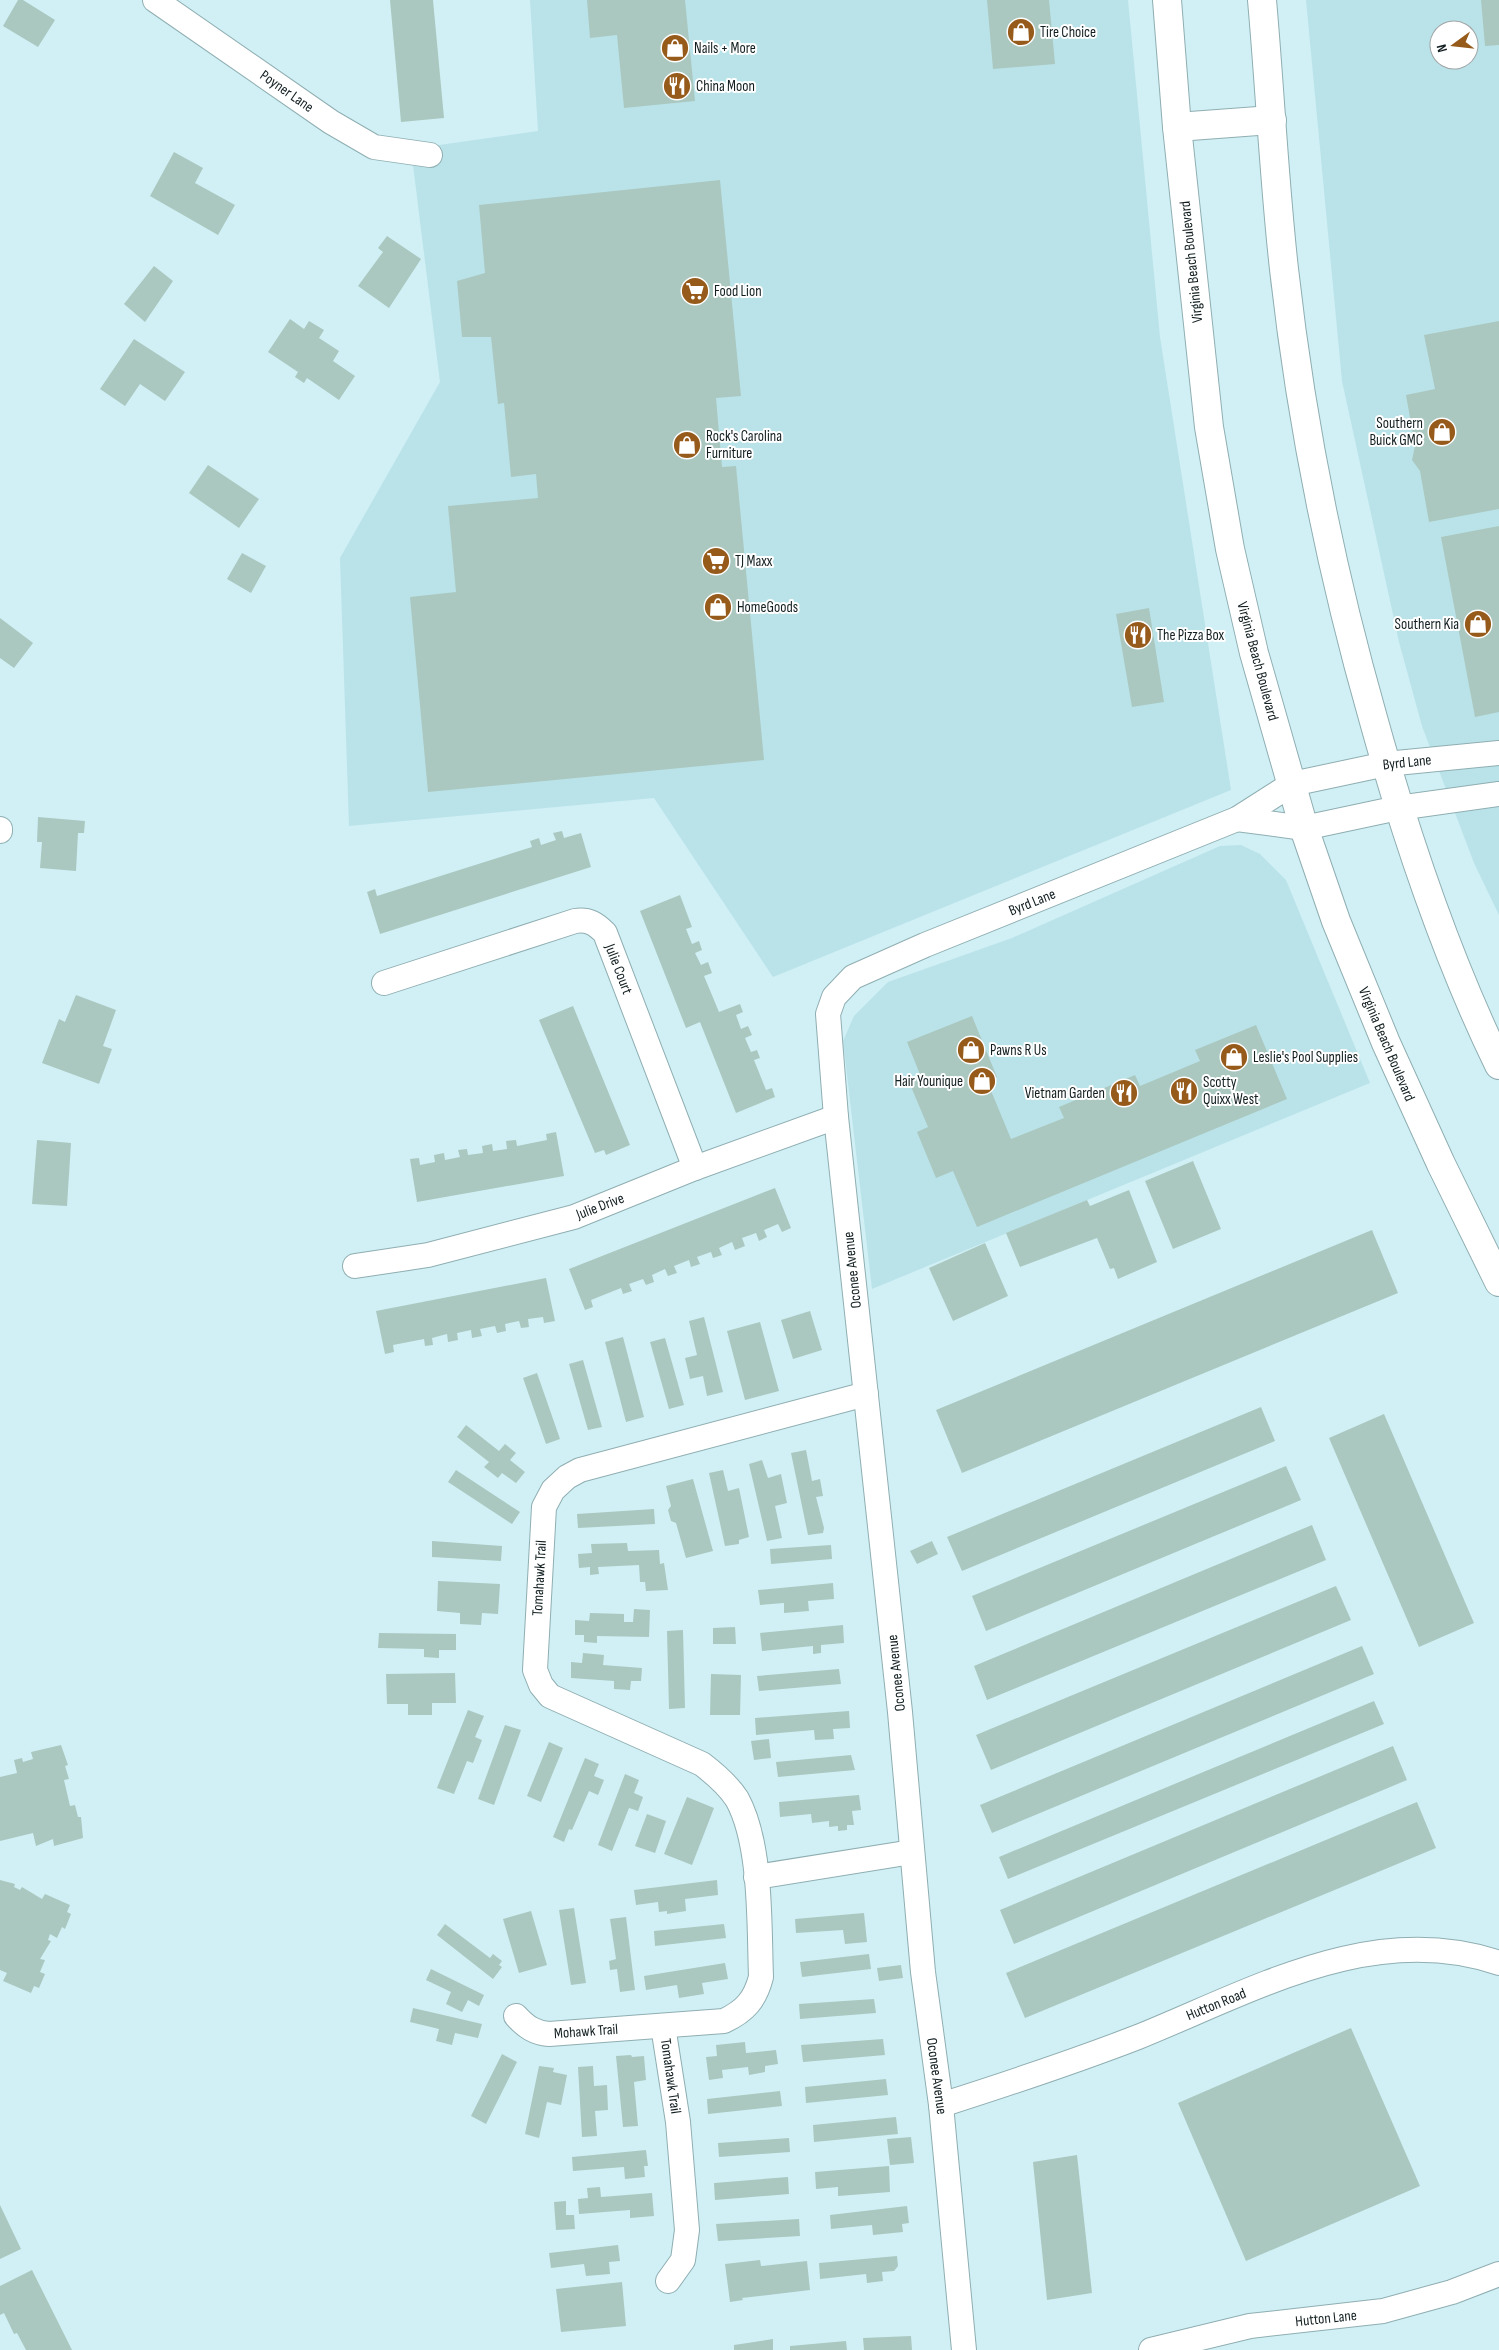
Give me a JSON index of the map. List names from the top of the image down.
{
  "streets": {
    "main road": ["Virginia Beach Boulevard"],
    "street": [
      "Poyner Lane",
      "Byrd Lane",
      "Julie Court",
      "Julie Drive",
      "Oconee Avenue",
      "Tomahawk Trail",
      "Hutton Road",
      "Mohawk Trail",
      "Hutton Lane"
    ]
  },
  "crossings": [
    ["Virginia Beach Boulevard", "Byrd Lane"],
    ["Byrd Lane", "Oconee Avenue"],
    ["Julie Court", "Julie Drive"],
    ["Julie Drive", "Oconee Avenue"],
    ["Oconee Avenue", "Tomahawk Trail"],
    ["Oconee Avenue", "Hutton Road"],
    ["Tomahawk Trail", "Mohawk Trail"]
  ],
  "places": {
    "shop": [
      "Tire Choice",
      "Nails + More",
      "Southern Buick GMC",
      "Rock's Carolina Furniture",
      "HomeGoods",
      "Southern Kia",
      "Pawns R Us",
      "Leslie's Pool Supplies",
      "Hair Younique"
    ],
    "restaurant": [
      "China Moon",
      "The Pizza Box",
      "Scotty Quixx West",
      "Vietnam Garden"
    ],
    "supermarket": ["Food Lion", "TJ Maxx"]
  },
  "north": "left"
}
